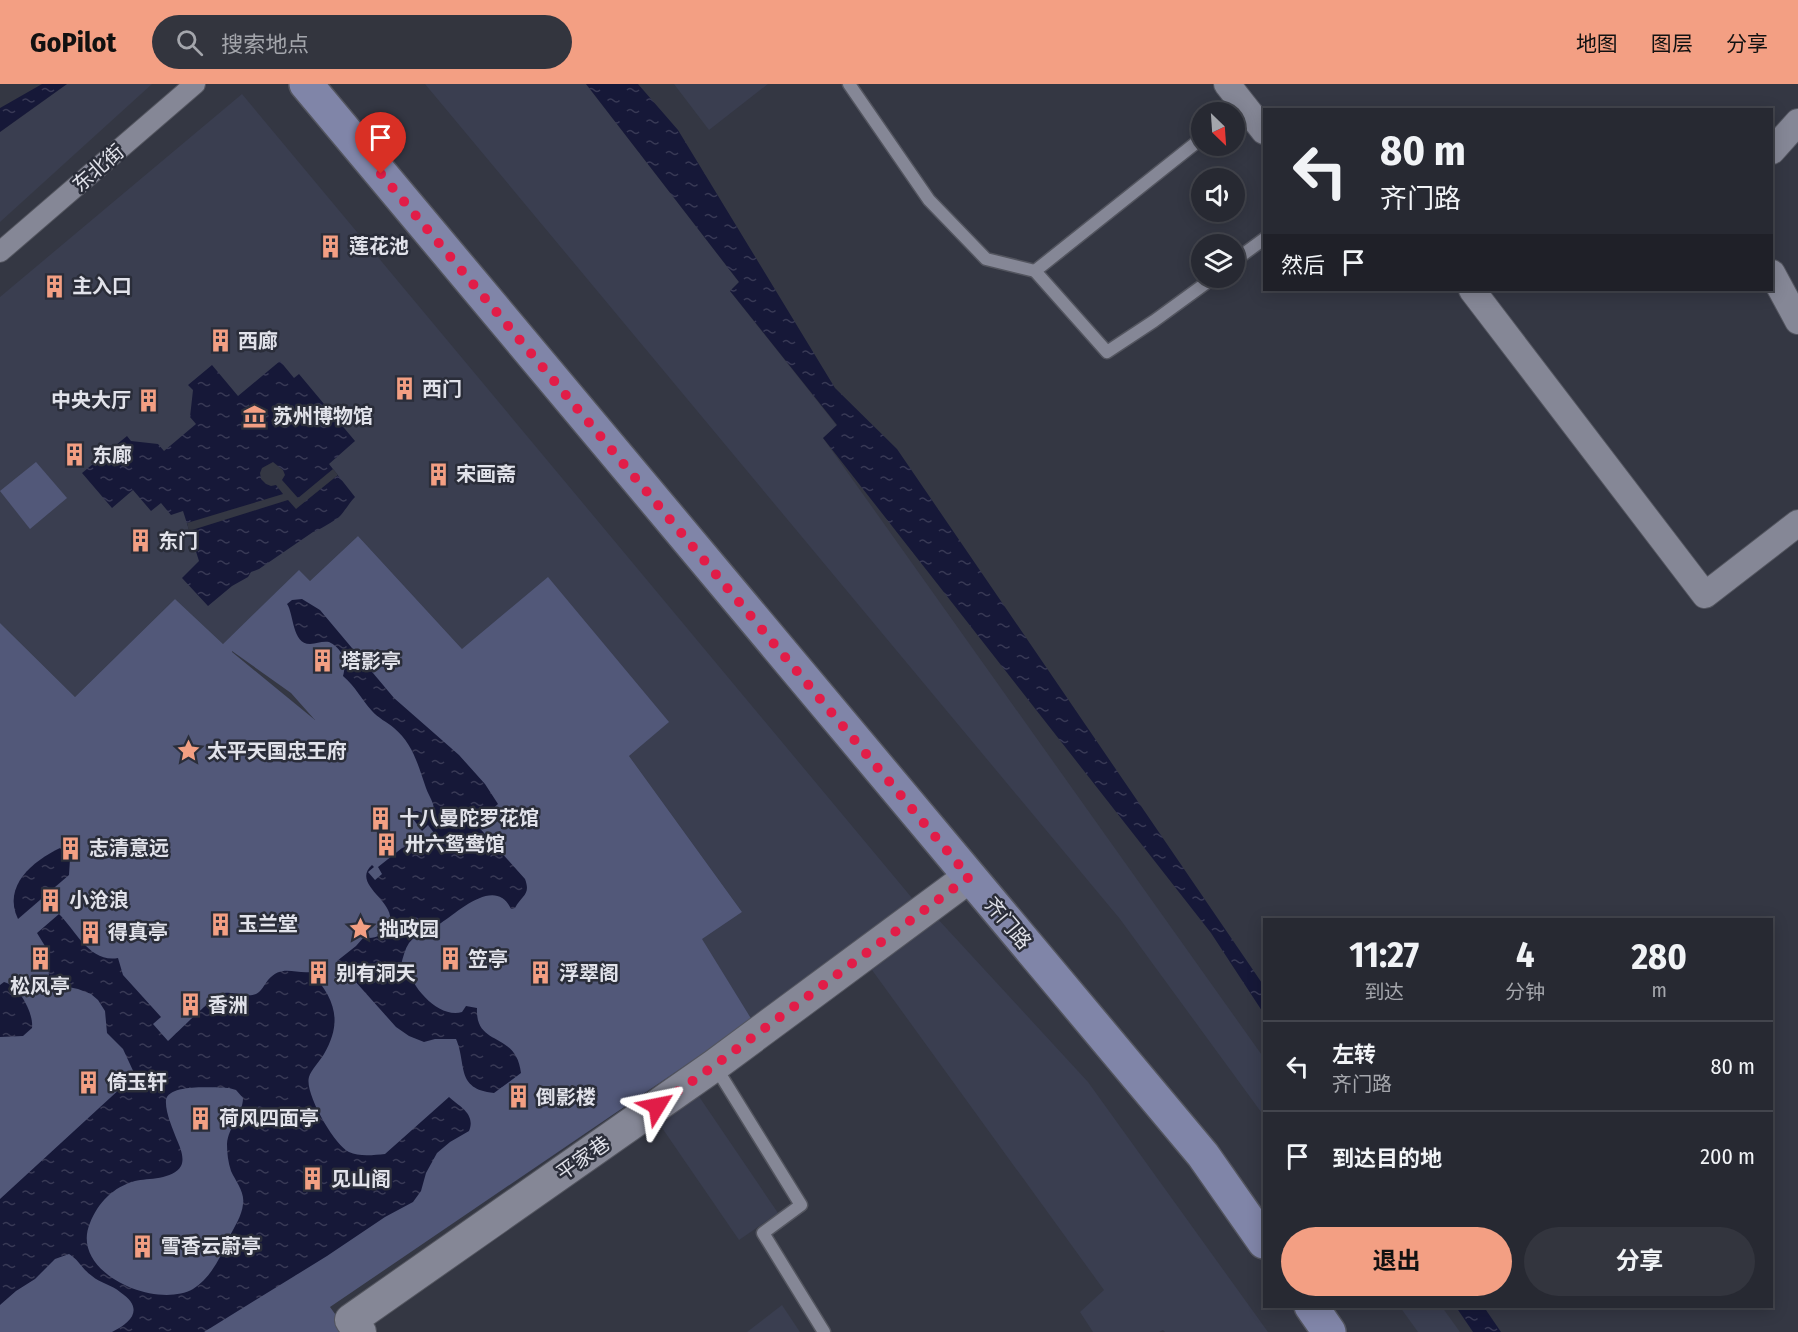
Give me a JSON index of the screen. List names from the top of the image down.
{
  "streets": {
    "main road": ["齐门路"],
    "street": ["东北街", "平家巷"]
  },
  "crossings": [
    ["齐门路", "平家巷"]
  ],
  "places": {
    "building": [
      "莲花池",
      "主入口",
      "西廊",
      "西门",
      "中央大厅",
      "东廊",
      "宋画斋",
      "东门",
      "塔影亭",
      "十八曼陀罗花馆",
      "卅六鸳鸯馆",
      "志清意远",
      "小沧浪",
      "玉兰堂",
      "得真亭",
      "松风亭",
      "笠亭",
      "别有洞天",
      "浮翠阁",
      "香洲",
      "倚玉轩",
      "倒影楼",
      "荷风四面亭",
      "见山阁",
      "雪香云蔚亭"
    ],
    "museum": ["苏州博物馆"],
    "place": ["太平天国忠王府", "拙政园"]
  },
  "north": "bottom right",
  "page": {
    "header": "GoPilot",
    "search": "搜索地点",
    "nav": ["地图", "图层", "分享"],
    "turn": ["80 m", "齐门路"],
    "then": "然后",
    "eta": [
      "11:27",
      "到达",
      "4",
      "分钟",
      "280",
      "m"
    ],
    "list": [
      {
        "name": "左转",
        "note": "齐门路",
        "value": "80 m"
      },
      {
        "name": "到达目的地",
        "value": "200 m"
      }
    ],
    "buttons": ["退出", "分享"]
  }
}
